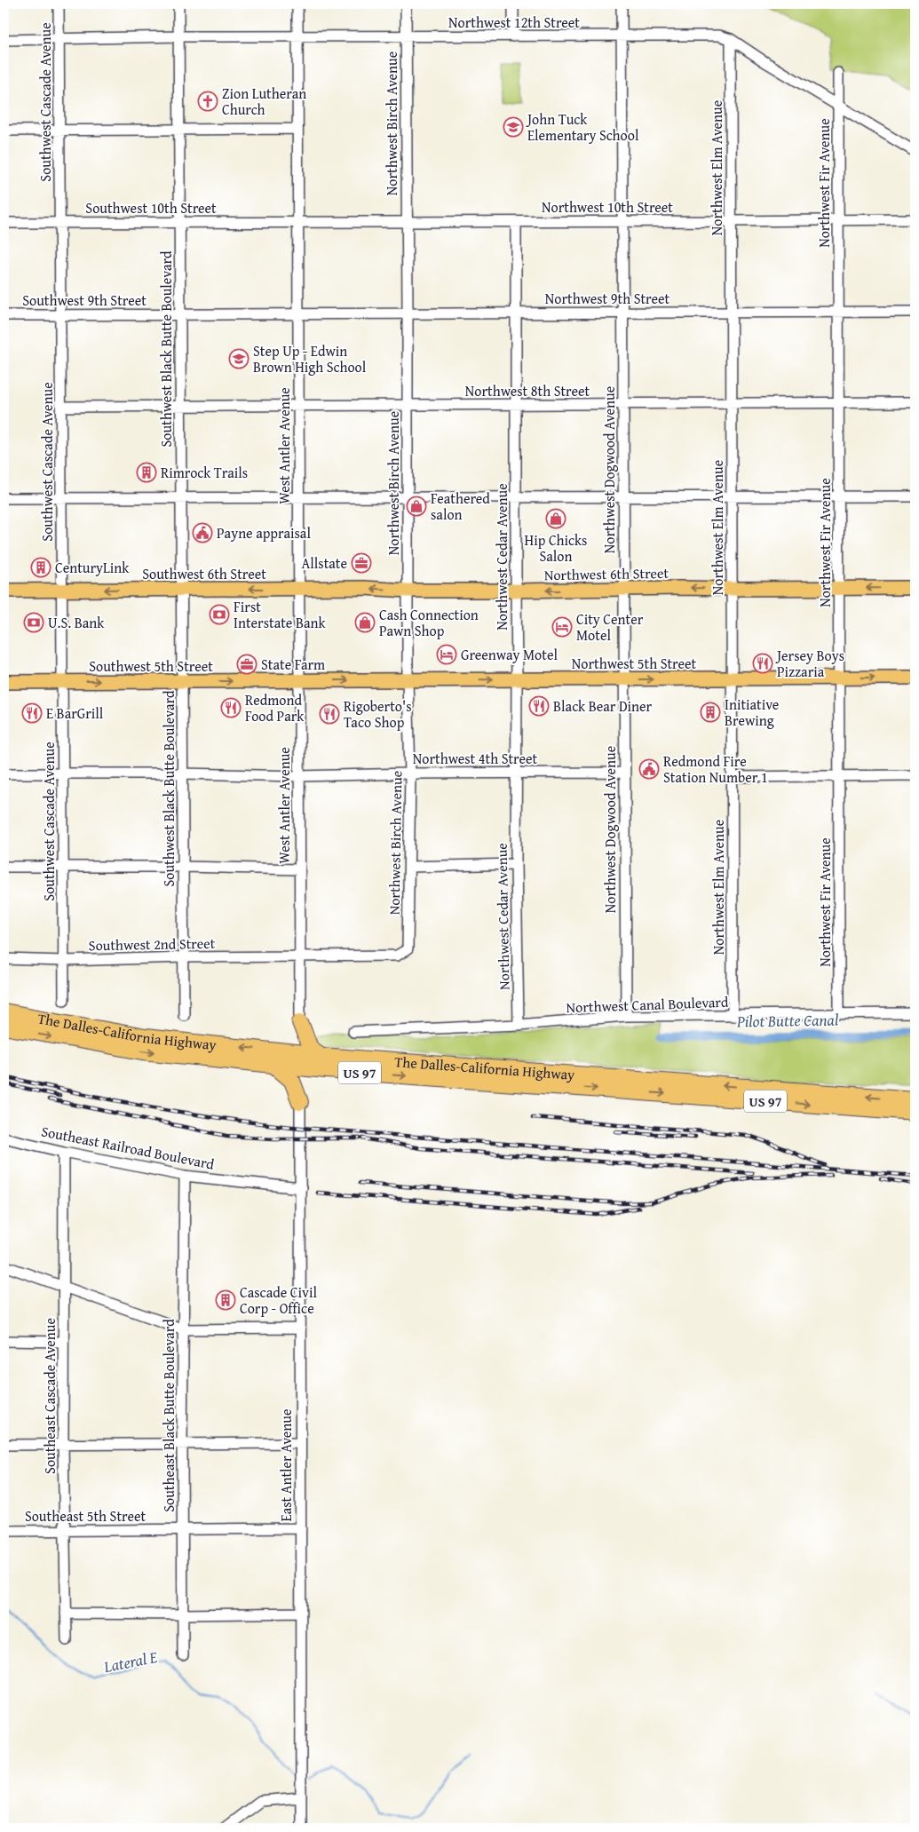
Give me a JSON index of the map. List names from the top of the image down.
{
  "streets": {
    "highway": ["The Dalles-California Highway", "US 97"],
    "main road": [
      "Southwest 6th Street",
      "Northwest 6th Street",
      "Northwest 5th Street",
      "Southwest 5th Street"
    ],
    "street": [
      "Northwest 12th Street",
      "Southwest Cascade Avenue",
      "Northwest Birch Avenue",
      "Northwest Elm Avenue",
      "Northwest Fir Avenue",
      "Northwest 10th Street",
      "Southwest 10th Street",
      "Northwest 9th Street",
      "Southwest 9th Street",
      "Southwest Black Butte Boulevard",
      "Northwest 8th Street",
      "West Antler Avenue",
      "Northwest Dogwood Avenue",
      "Northwest Cedar Avenue",
      "Northwest 4th Street",
      "Southwest 2nd Street",
      "Northwest Canal Boulevard",
      "Southeast Railroad Boulevard",
      "Southeast Cascade Avenue",
      "Southeast Black Butte Boulevard",
      "East Antler Avenue",
      "Southeast 5th Street"
    ]
  },
  "crossings": [
    ["Northwest 12th Street", "Southwest Cascade Avenue"],
    ["Northwest 12th Street", "Northwest Birch Avenue"],
    ["Northwest 12th Street", "Northwest Elm Avenue"],
    ["Northwest 12th Street", "Southwest Black Butte Boulevard"],
    ["Northwest 12th Street", "West Antler Avenue"],
    ["Northwest 12th Street", "Northwest Dogwood Avenue"],
    ["Southwest Cascade Avenue", "Southwest 10th Street"],
    ["Southwest Cascade Avenue", "Southwest 9th Street"],
    ["Southwest Cascade Avenue", "Northwest 8th Street"],
    ["Southwest Cascade Avenue", "Southwest 6th Street"],
    ["Southwest Cascade Avenue", "Southwest 5th Street"],
    ["Southwest Cascade Avenue", "Northwest 4th Street"],
    ["Southwest Cascade Avenue", "Southwest 2nd Street"],
    ["Northwest Birch Avenue", "Northwest 10th Street"],
    ["Northwest Birch Avenue", "Northwest 9th Street"],
    ["Northwest Birch Avenue", "Northwest 8th Street"],
    ["Northwest Birch Avenue", "Northwest 6th Street"],
    ["Northwest Birch Avenue", "Northwest 5th Street"],
    ["Northwest Birch Avenue", "Northwest 4th Street"],
    ["Northwest Birch Avenue", "Southwest 2nd Street"],
    ["Northwest Elm Avenue", "Northwest 10th Street"],
    ["Northwest Elm Avenue", "Northwest 9th Street"],
    ["Northwest Elm Avenue", "Northwest 8th Street"],
    ["Northwest Elm Avenue", "Northwest 6th Street"],
    ["Northwest Elm Avenue", "Northwest 5th Street"],
    ["Northwest Elm Avenue", "Northwest Canal Boulevard"],
    ["Northwest Fir Avenue", "Northwest 10th Street"],
    ["Northwest Fir Avenue", "Northwest 9th Street"],
    ["Northwest Fir Avenue", "Northwest 8th Street"],
    ["Northwest Fir Avenue", "Northwest 6th Street"],
    ["Northwest Fir Avenue", "Northwest 5th Street"],
    ["Northwest Fir Avenue", "Northwest Canal Boulevard"],
    ["Northwest 10th Street", "Southwest 10th Street"],
    ["Northwest 10th Street", "West Antler Avenue"],
    ["Northwest 10th Street", "Northwest Dogwood Avenue"],
    ["Northwest 10th Street", "Northwest Cedar Avenue"],
    ["Southwest 10th Street", "Southwest Black Butte Boulevard"],
    ["Southwest 10th Street", "West Antler Avenue"],
    ["Northwest 9th Street", "Southwest 9th Street"],
    ["Northwest 9th Street", "West Antler Avenue"],
    ["Northwest 9th Street", "Northwest Dogwood Avenue"],
    ["Northwest 9th Street", "Northwest Cedar Avenue"],
    ["Southwest 9th Street", "Southwest Black Butte Boulevard"],
    ["Southwest 9th Street", "West Antler Avenue"],
    ["Southwest Black Butte Boulevard", "Northwest 8th Street"],
    ["Southwest Black Butte Boulevard", "Southwest 6th Street"],
    ["Southwest Black Butte Boulevard", "Southwest 5th Street"],
    ["Southwest Black Butte Boulevard", "Northwest 4th Street"],
    ["Southwest Black Butte Boulevard", "Southwest 2nd Street"],
    ["Northwest 8th Street", "West Antler Avenue"],
    ["Northwest 8th Street", "Northwest Dogwood Avenue"],
    ["Northwest 8th Street", "Northwest Cedar Avenue"],
    ["West Antler Avenue", "Southwest 6th Street"],
    ["West Antler Avenue", "Northwest 6th Street"],
    ["West Antler Avenue", "Northwest 5th Street"],
    ["West Antler Avenue", "Southwest 5th Street"],
    ["West Antler Avenue", "Northwest 4th Street"],
    ["West Antler Avenue", "Southwest 2nd Street"],
    ["Northwest Dogwood Avenue", "Northwest 6th Street"],
    ["Northwest Dogwood Avenue", "Northwest 5th Street"],
    ["Northwest Dogwood Avenue", "Northwest 4th Street"],
    ["Northwest Dogwood Avenue", "Northwest Canal Boulevard"],
    ["Northwest Cedar Avenue", "Northwest 6th Street"],
    ["Northwest Cedar Avenue", "Northwest 5th Street"],
    ["Northwest Cedar Avenue", "Northwest 4th Street"],
    ["Northwest Cedar Avenue", "Northwest Canal Boulevard"],
    ["Southwest 6th Street", "Northwest 6th Street"],
    ["Northwest 5th Street", "Southwest 5th Street"],
    ["Southeast Railroad Boulevard", "Southeast Cascade Avenue"],
    ["Southeast Railroad Boulevard", "Southeast Black Butte Boulevard"],
    ["Southeast Railroad Boulevard", "East Antler Avenue"],
    ["Southeast Cascade Avenue", "Southeast 5th Street"],
    ["Southeast Black Butte Boulevard", "Southeast 5th Street"],
    ["East Antler Avenue", "Southeast 5th Street"]
  ],
  "one_way": [
    "Southwest 6th Street",
    "Northwest 6th Street",
    "Northwest 5th Street",
    "Southwest 5th Street"
  ],
  "water": ["Pilot Butte Canal", "Lateral E"],
  "places": {
    "church": ["Zion Lutheran Church"],
    "school or university": ["John Tuck Elementary School", "Step Up - Edwin Brown High School"],
    "building": [
      "Rimrock Trails",
      "CenturyLink",
      "Initiative Brewing",
      "Cascade Civil Corp - Office"
    ],
    "shop": ["Feathered salon", "Hip Chicks Salon", "Cash Connection Pawn Shop"],
    "public building": ["Payne appraisal", "Redmond Fire Station Number 1"],
    "office": ["Allstate", "State Farm"],
    "bank": ["First Interstate Bank", "U.S. Bank"],
    "hotel": ["City Center Motel", "Greenway Motel"],
    "restaurant": [
      "Jersey Boys Pizzaria",
      "Black Bear Diner",
      "Redmond Food Park",
      "E BarGrill",
      "Rigoberto's Taco Shop"
    ]
  }
}
